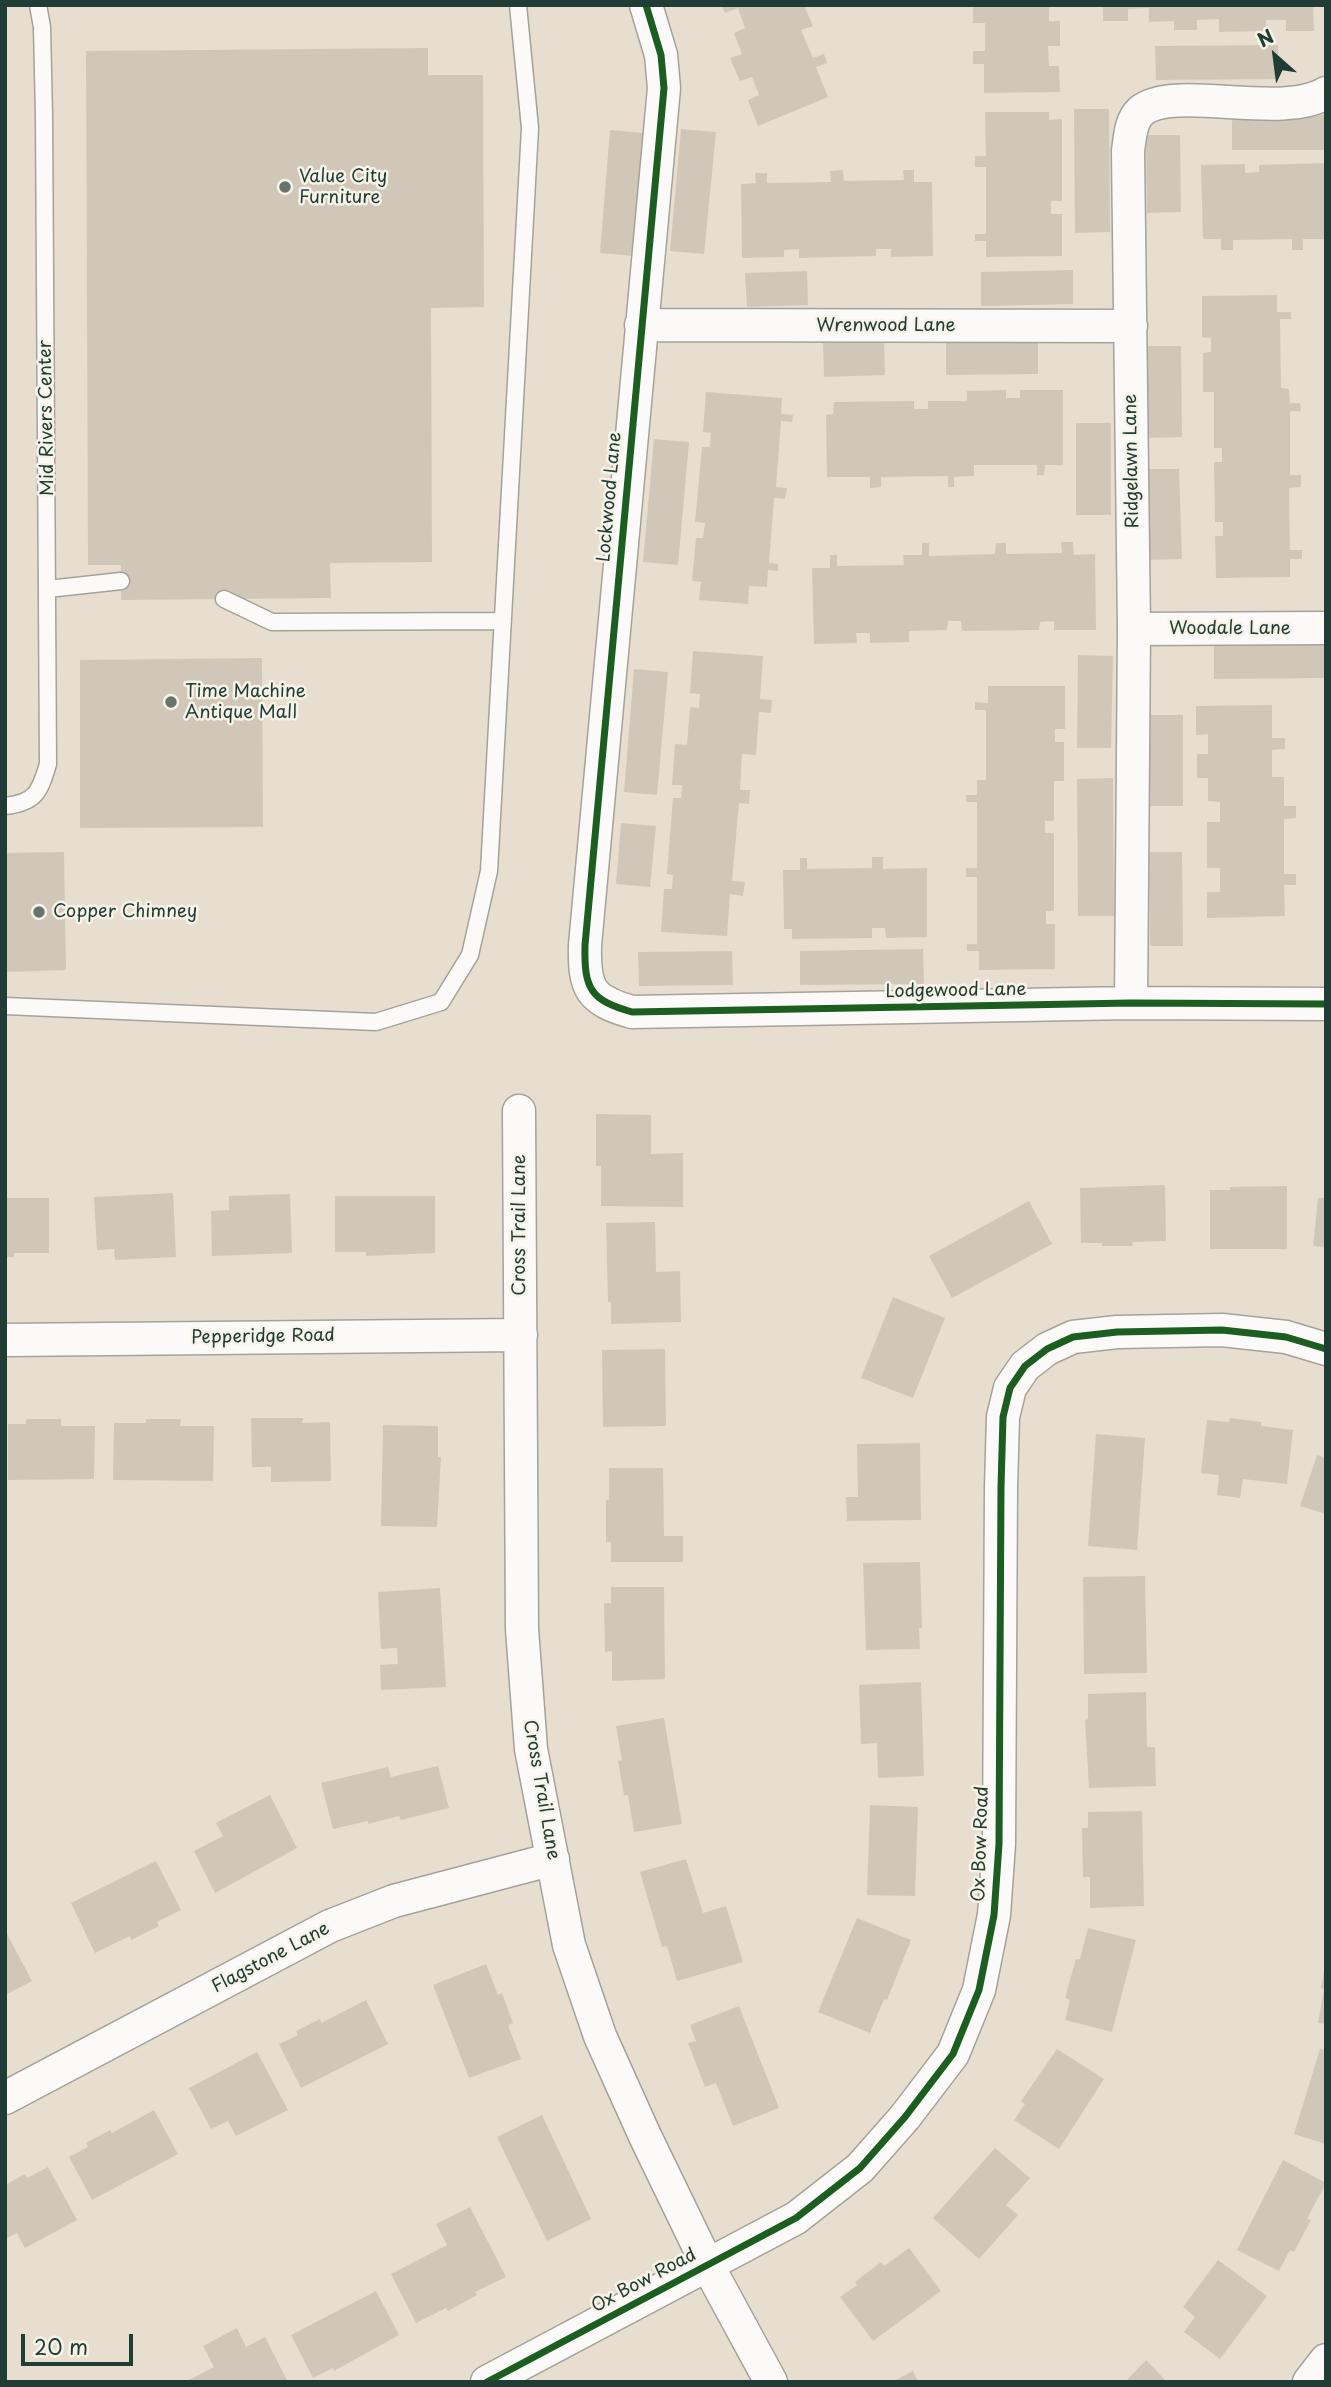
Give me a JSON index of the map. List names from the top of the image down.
{
  "streets": {
    "street": [
      "Wrenwood Lane",
      "Ridgelawn Lane",
      "Lockwood Lane",
      "Woodale Lane",
      "Lodgewood Lane",
      "Cross Trail Lane",
      "Pepperidge Road",
      "Ox Bow Road",
      "Flagstone Lane"
    ],
    "lane": ["Mid Rivers Center"]
  },
  "crossings": [
    ["Wrenwood Lane", "Ridgelawn Lane"],
    ["Wrenwood Lane", "Lockwood Lane"],
    ["Ridgelawn Lane", "Woodale Lane"],
    ["Ridgelawn Lane", "Lodgewood Lane"],
    ["Lockwood Lane", "Lodgewood Lane"],
    ["Cross Trail Lane", "Pepperidge Road"],
    ["Cross Trail Lane", "Ox Bow Road"],
    ["Cross Trail Lane", "Flagstone Lane"]
  ],
  "places": ["Value City Furniture", "Time Machine Antique Mall", "Copper Chimney"],
  "scale_bar": "20 m",
  "north": "top left"
}
